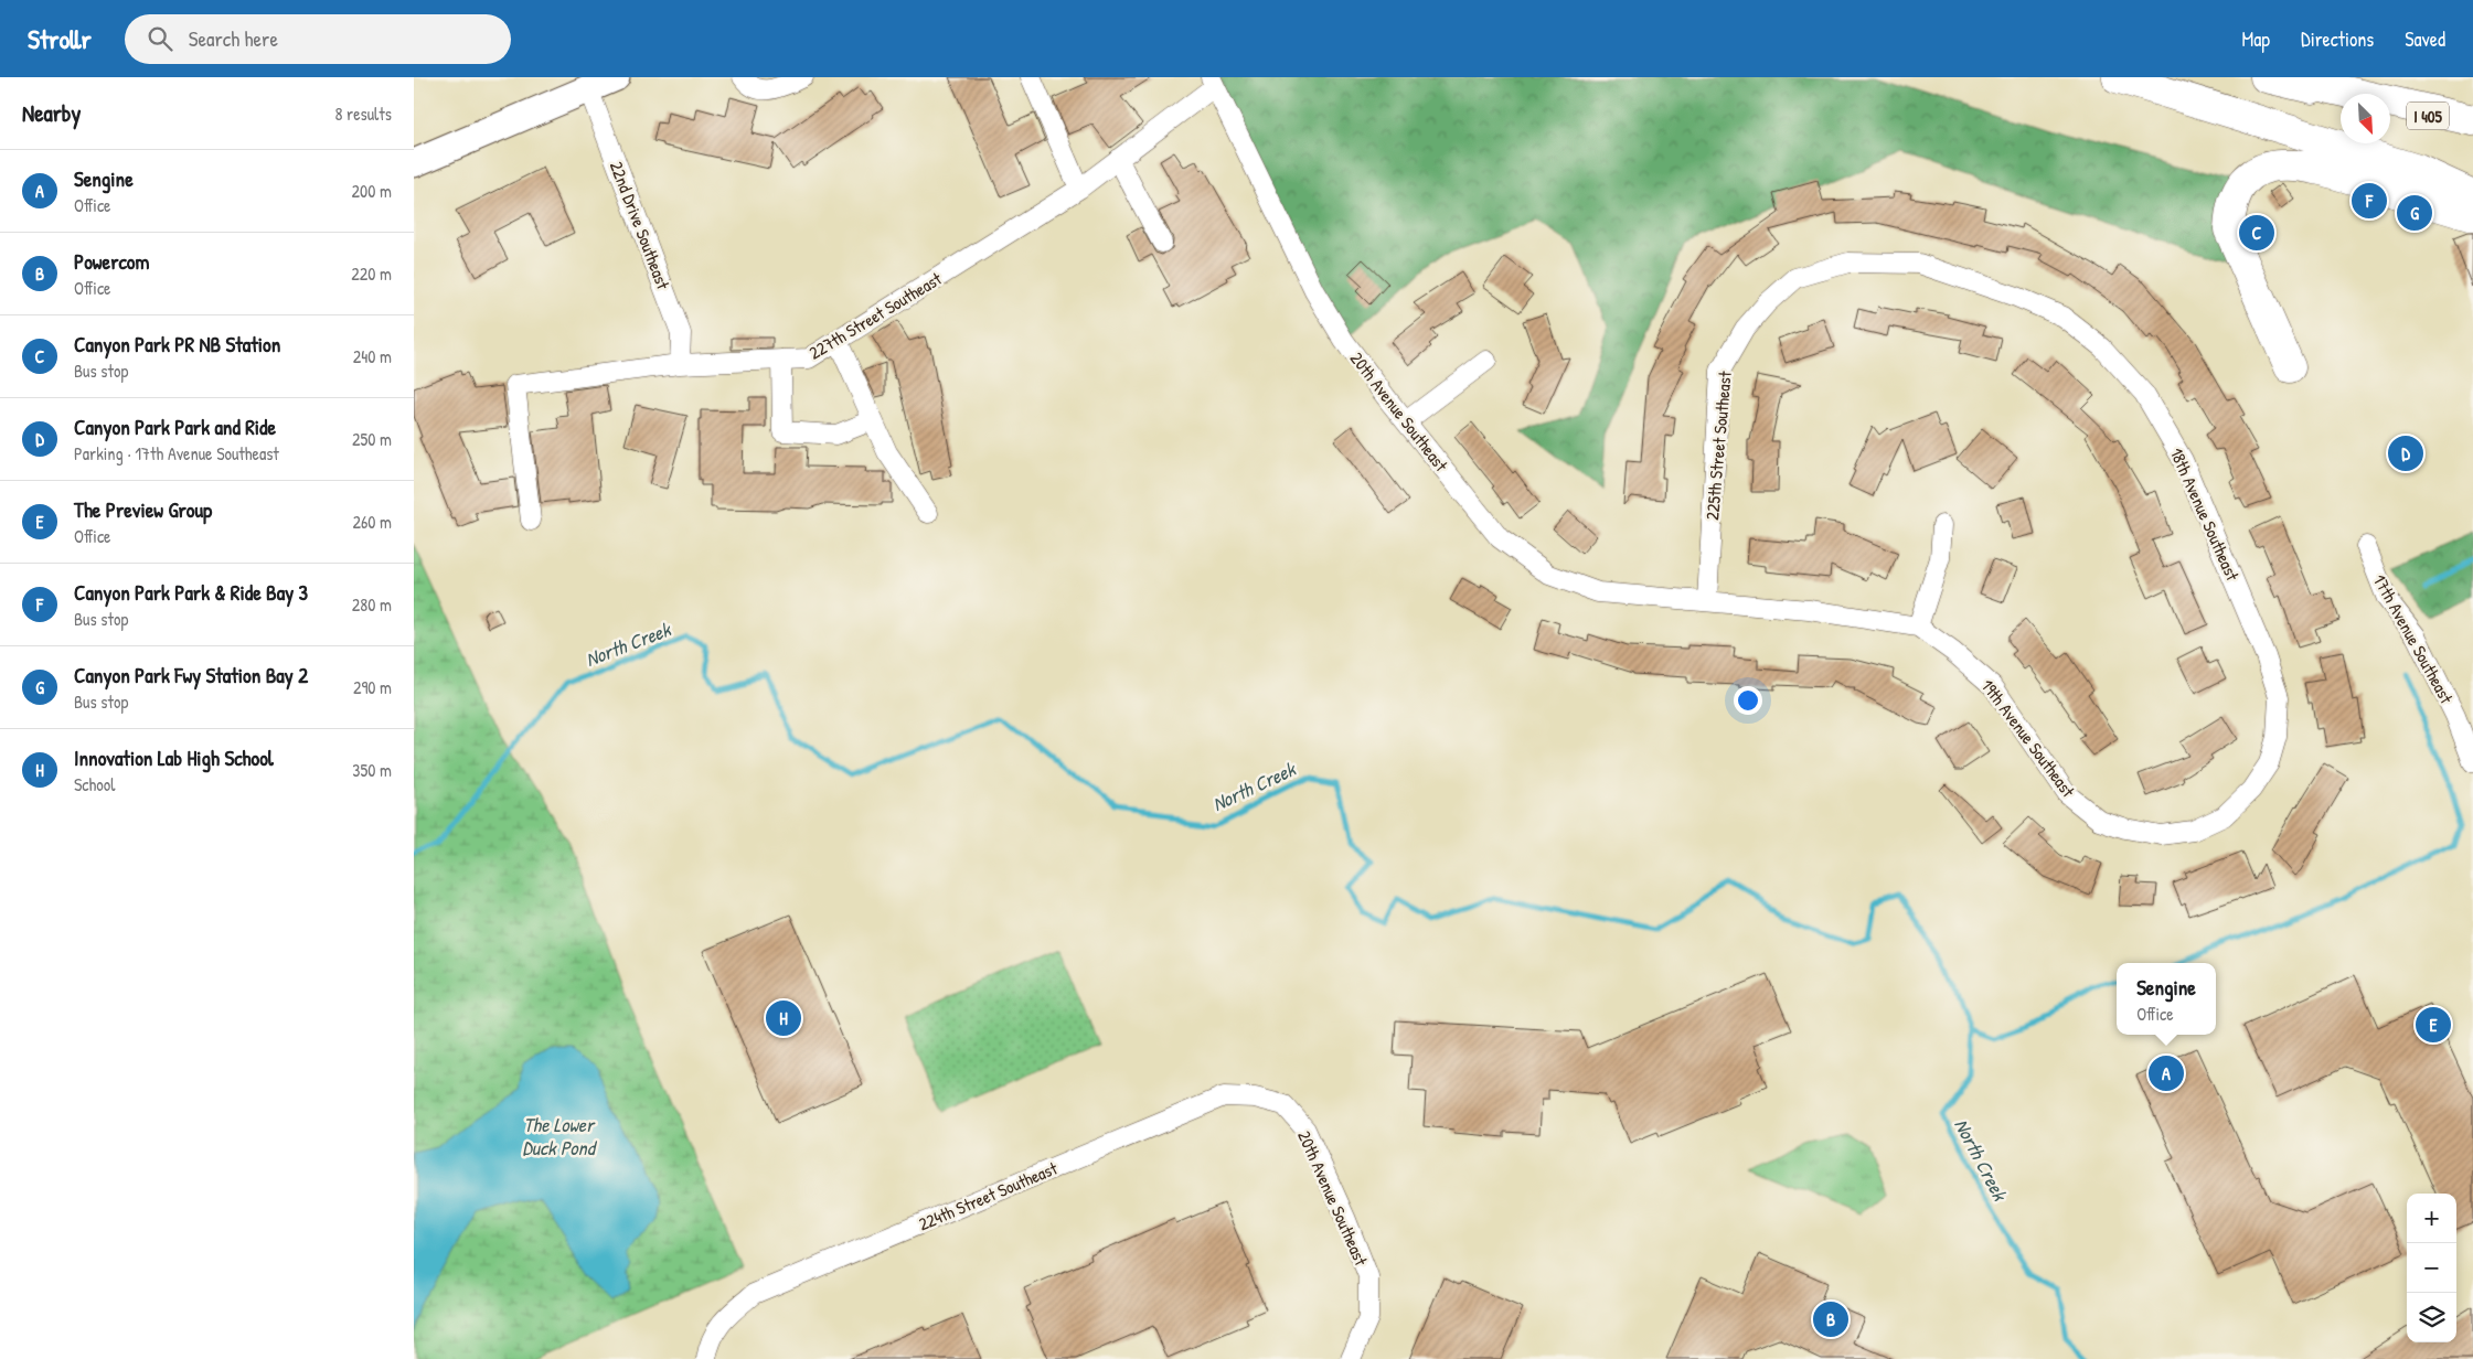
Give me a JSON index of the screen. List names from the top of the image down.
{
  "streets": {
    "highway": ["I 405"],
    "street": [
      "22nd Drive Southeast",
      "227th Street Southeast",
      "20th Avenue Southeast",
      "225th Street Southeast",
      "18th Avenue Southeast",
      "17th Avenue Southeast",
      "19th Avenue Southeast",
      "224th Street Southeast"
    ]
  },
  "crossings": [
    ["22nd Drive Southeast", "227th Street Southeast"],
    ["227th Street Southeast", "20th Avenue Southeast"],
    ["20th Avenue Southeast", "225th Street Southeast"],
    ["20th Avenue Southeast", "19th Avenue Southeast"],
    ["20th Avenue Southeast", "224th Street Southeast"],
    ["225th Street Southeast", "18th Avenue Southeast"],
    ["225th Street Southeast", "19th Avenue Southeast"],
    ["18th Avenue Southeast", "19th Avenue Southeast"]
  ],
  "water": ["North Creek", "The Lower Duck Pond"],
  "north": "bottom right",
  "page": {
    "header": "Strollr",
    "search": "Search here",
    "nav": ["Map", "Directions", "Saved"],
    "heading": ["Nearby", "8 results"],
    "list": [
      {
        "mark": "A",
        "name": "Sengine",
        "note": "Office",
        "value": "200 m"
      },
      {
        "mark": "B",
        "name": "Powercom",
        "note": "Office",
        "value": "220 m"
      },
      {
        "mark": "C",
        "name": "Canyon Park PR NB Station",
        "note": "Bus stop",
        "value": "240 m"
      },
      {
        "mark": "D",
        "name": "Canyon Park Park and Ride",
        "note": "Parking · 17th Avenue Southeast",
        "value": "250 m"
      },
      {
        "mark": "E",
        "name": "The Preview Group",
        "note": "Office",
        "value": "260 m"
      },
      {
        "mark": "F",
        "name": "Canyon Park Park & Ride Bay 3",
        "note": "Bus stop",
        "value": "280 m"
      },
      {
        "mark": "G",
        "name": "Canyon Park Fwy Station Bay 2",
        "note": "Bus stop",
        "value": "290 m"
      },
      {
        "mark": "H",
        "name": "Innovation Lab High School",
        "note": "School",
        "value": "350 m"
      }
    ],
    "pins": [
      "F",
      "G",
      "C",
      "D",
      "H",
      "E",
      "A",
      "B"
    ],
    "popup": ["Sengine", "Office"],
    "map_buttons": ["+", "−"]
  }
}
